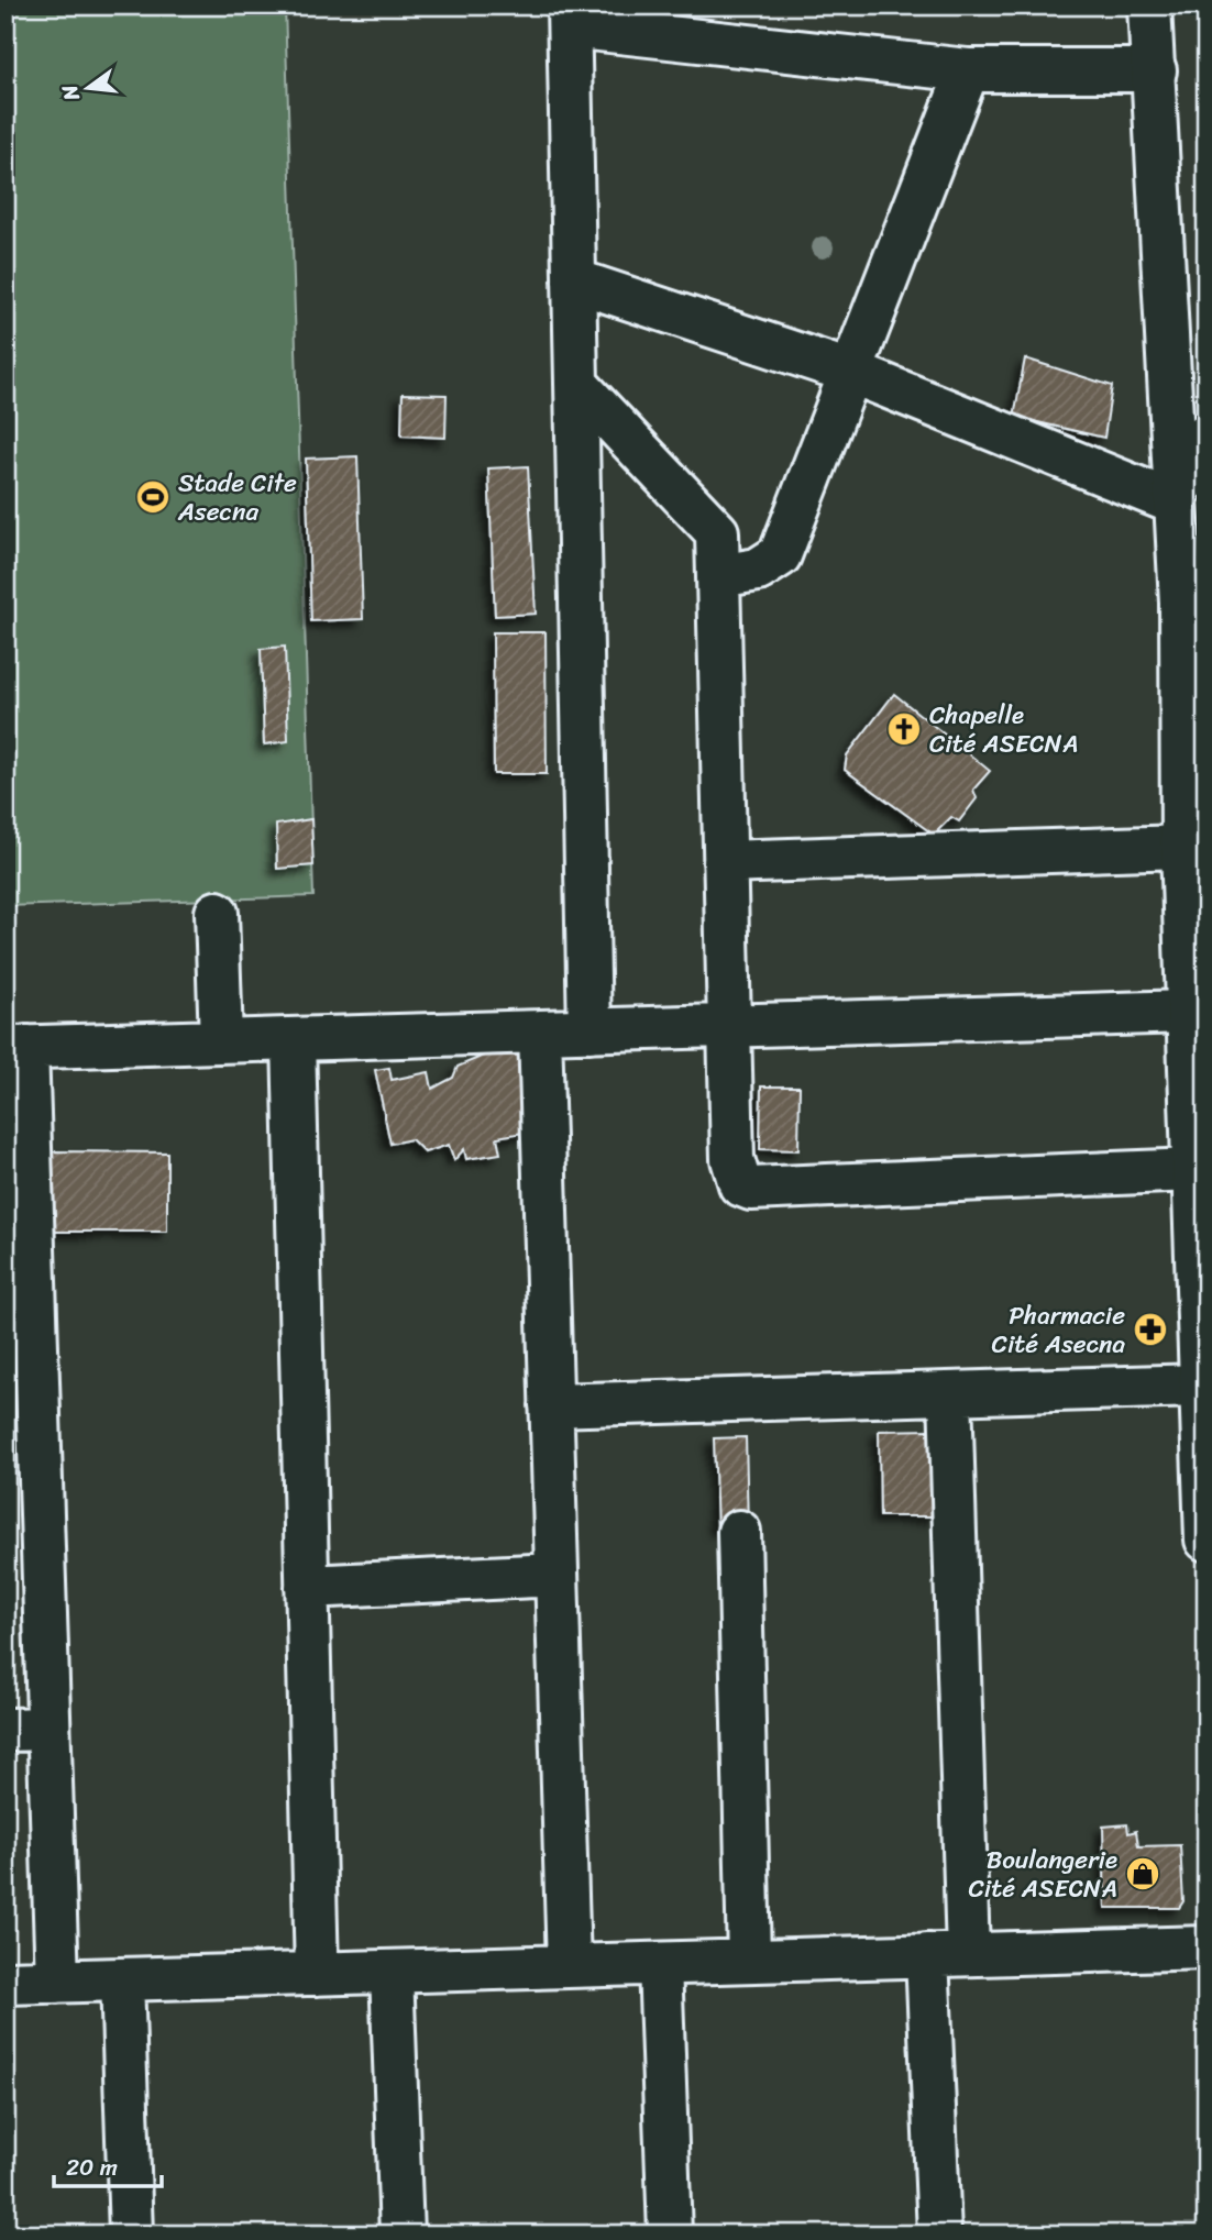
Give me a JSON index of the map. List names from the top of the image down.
{
  "places": {
    "sports": ["Stade Cite Asecna"],
    "church": ["Chapelle Cité ASECNA"],
    "pharmacy": ["Pharmacie Cité Asecna"],
    "shop": ["Boulangerie Cité ASECNA"]
  },
  "scale_bar": "20 m",
  "north": "left"
}
